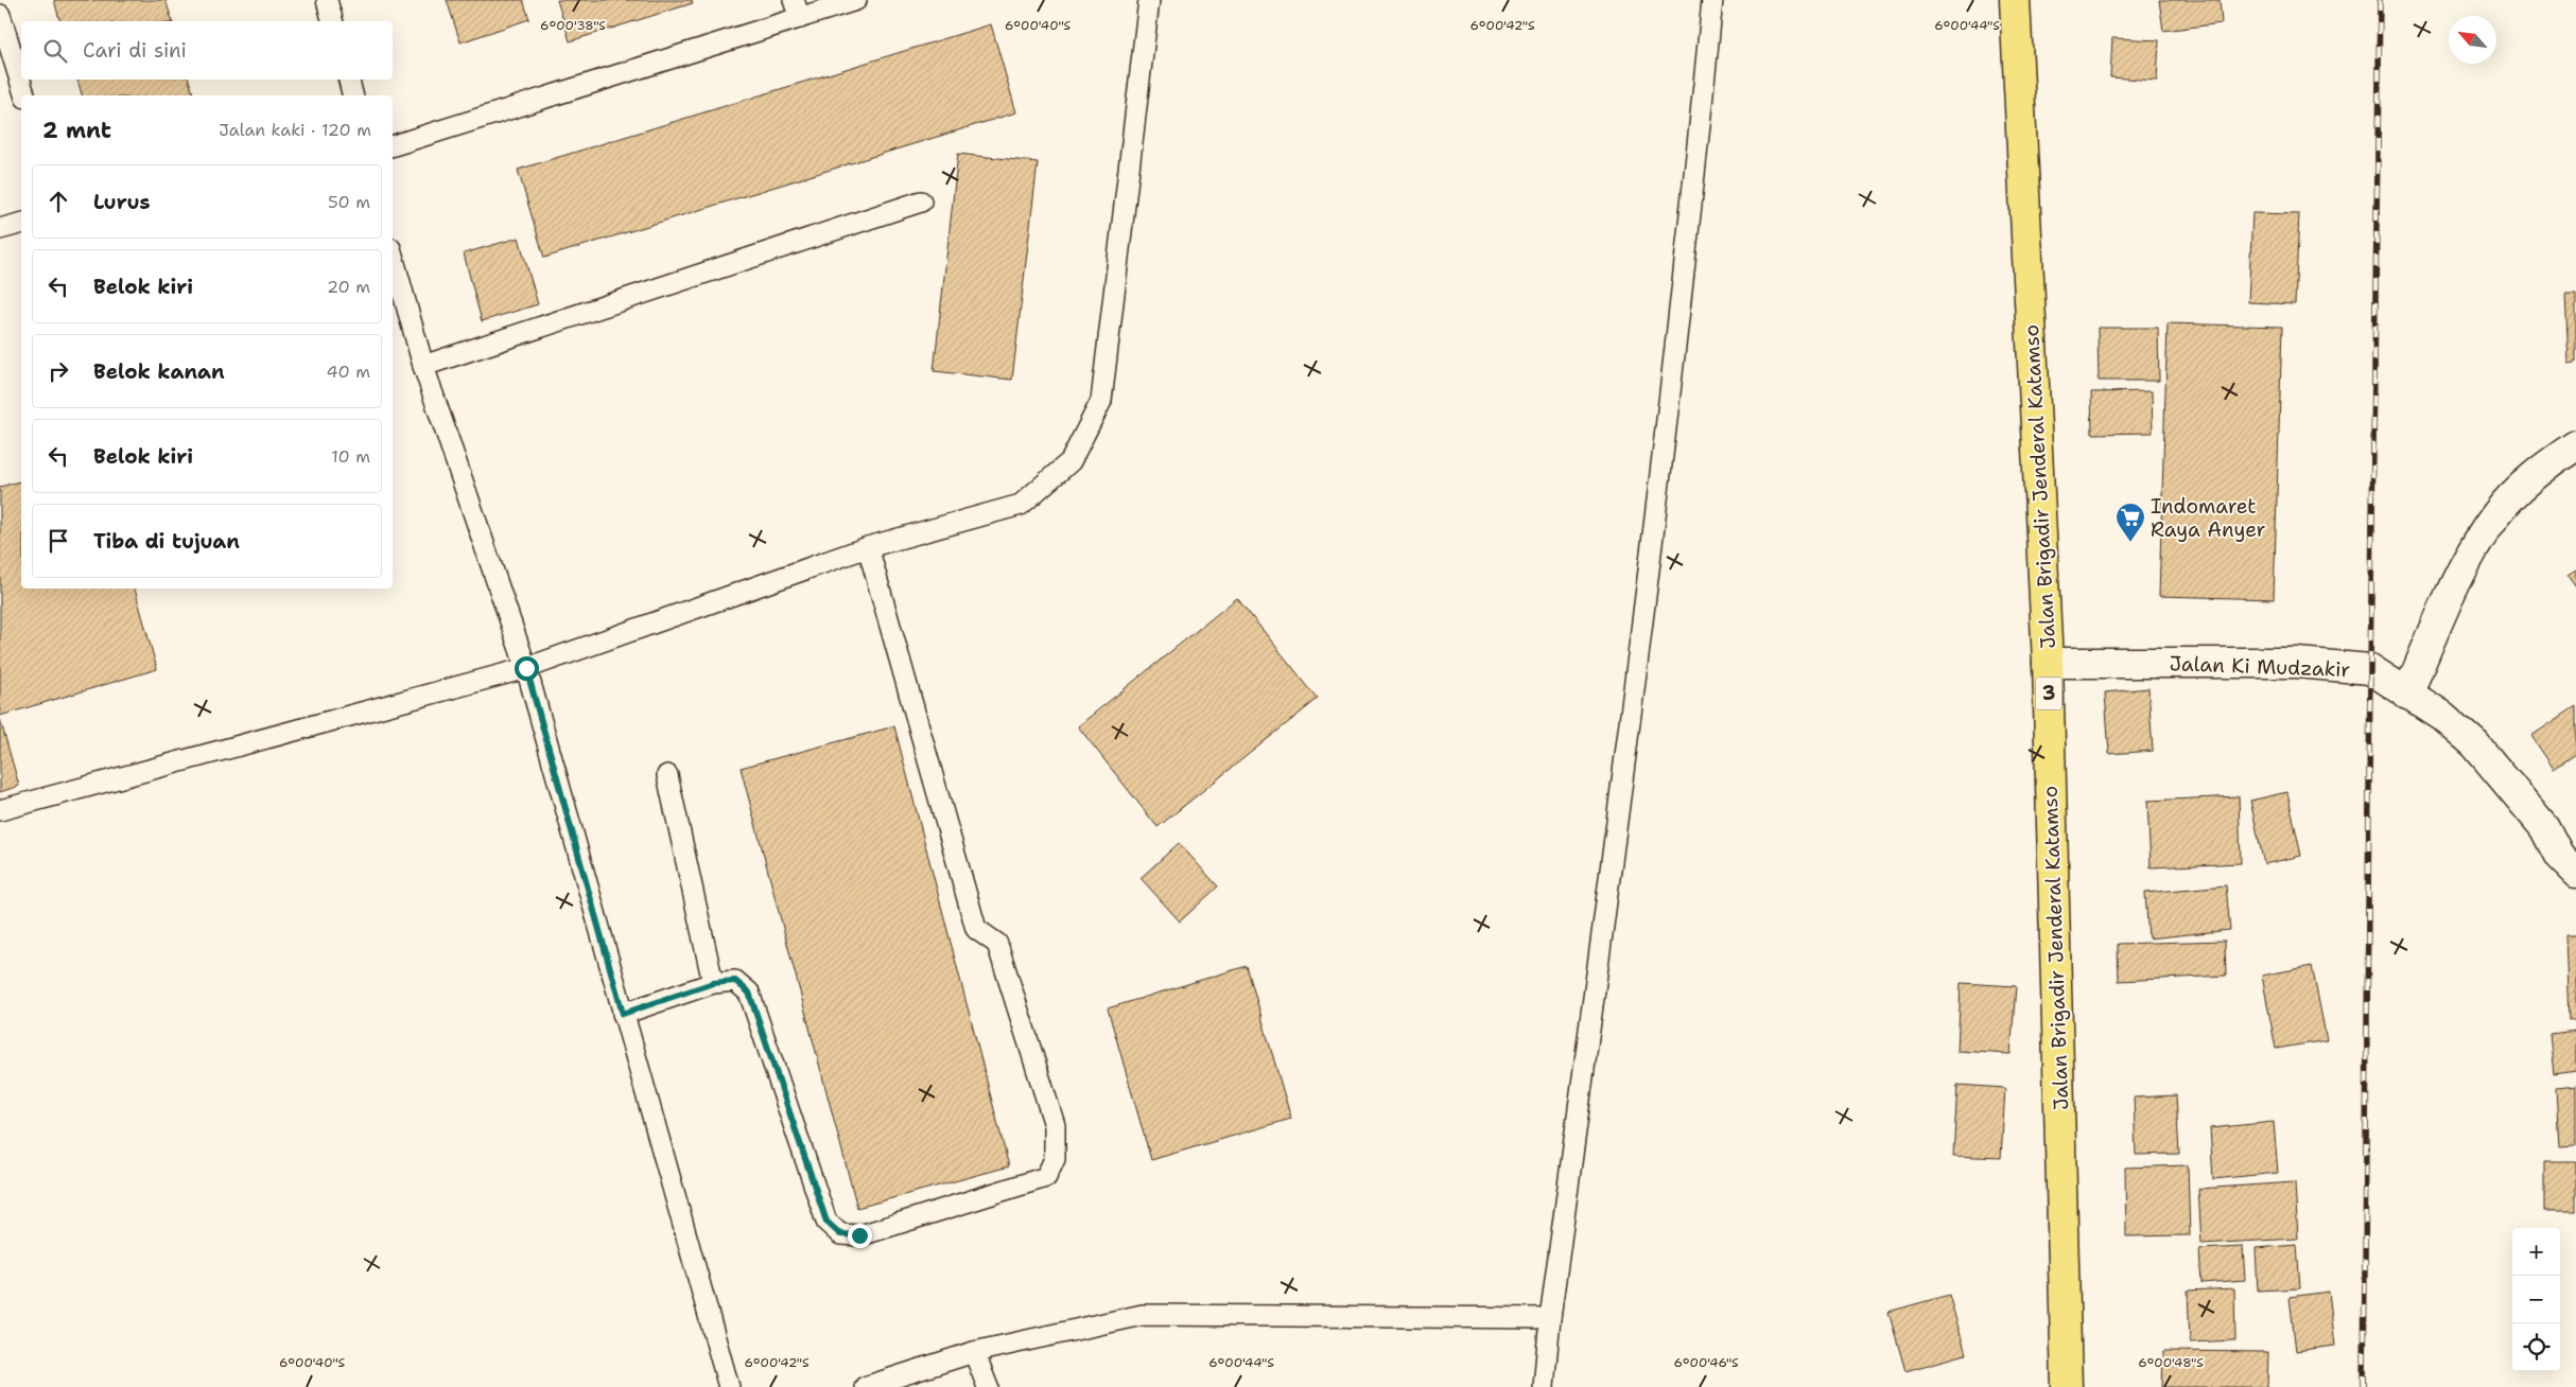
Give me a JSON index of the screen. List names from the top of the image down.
{
  "streets": {
    "highway": ["Jalan Brigadir Jenderal Katamso", "3"],
    "street": ["Jalan Ki Mudzakir"]
  },
  "crossings": [
    ["Jalan Brigadir Jenderal Katamso", "Jalan Ki Mudzakir"]
  ],
  "places": {
    "supermarket": ["Indomaret Raya Anyer"]
  },
  "north": "top left",
  "page": {
    "search": "Cari di sini",
    "heading": ["2 mnt", "Jalan kaki · 120 m"],
    "list": [
      ["Lurus", "50 m"],
      ["Belok kiri", "20 m"],
      ["Belok kanan", "40 m"],
      ["Belok kiri", "10 m"],
      "Tiba di tujuan"
    ],
    "map_buttons": ["+", "−"]
  },
  "coordinates": [
    "6°00'38\"S",
    "6°00'40\"S",
    "6°00'42\"S",
    "6°00'44\"S",
    "6°00'46\"S",
    "6°00'48\"S"
  ]
}
